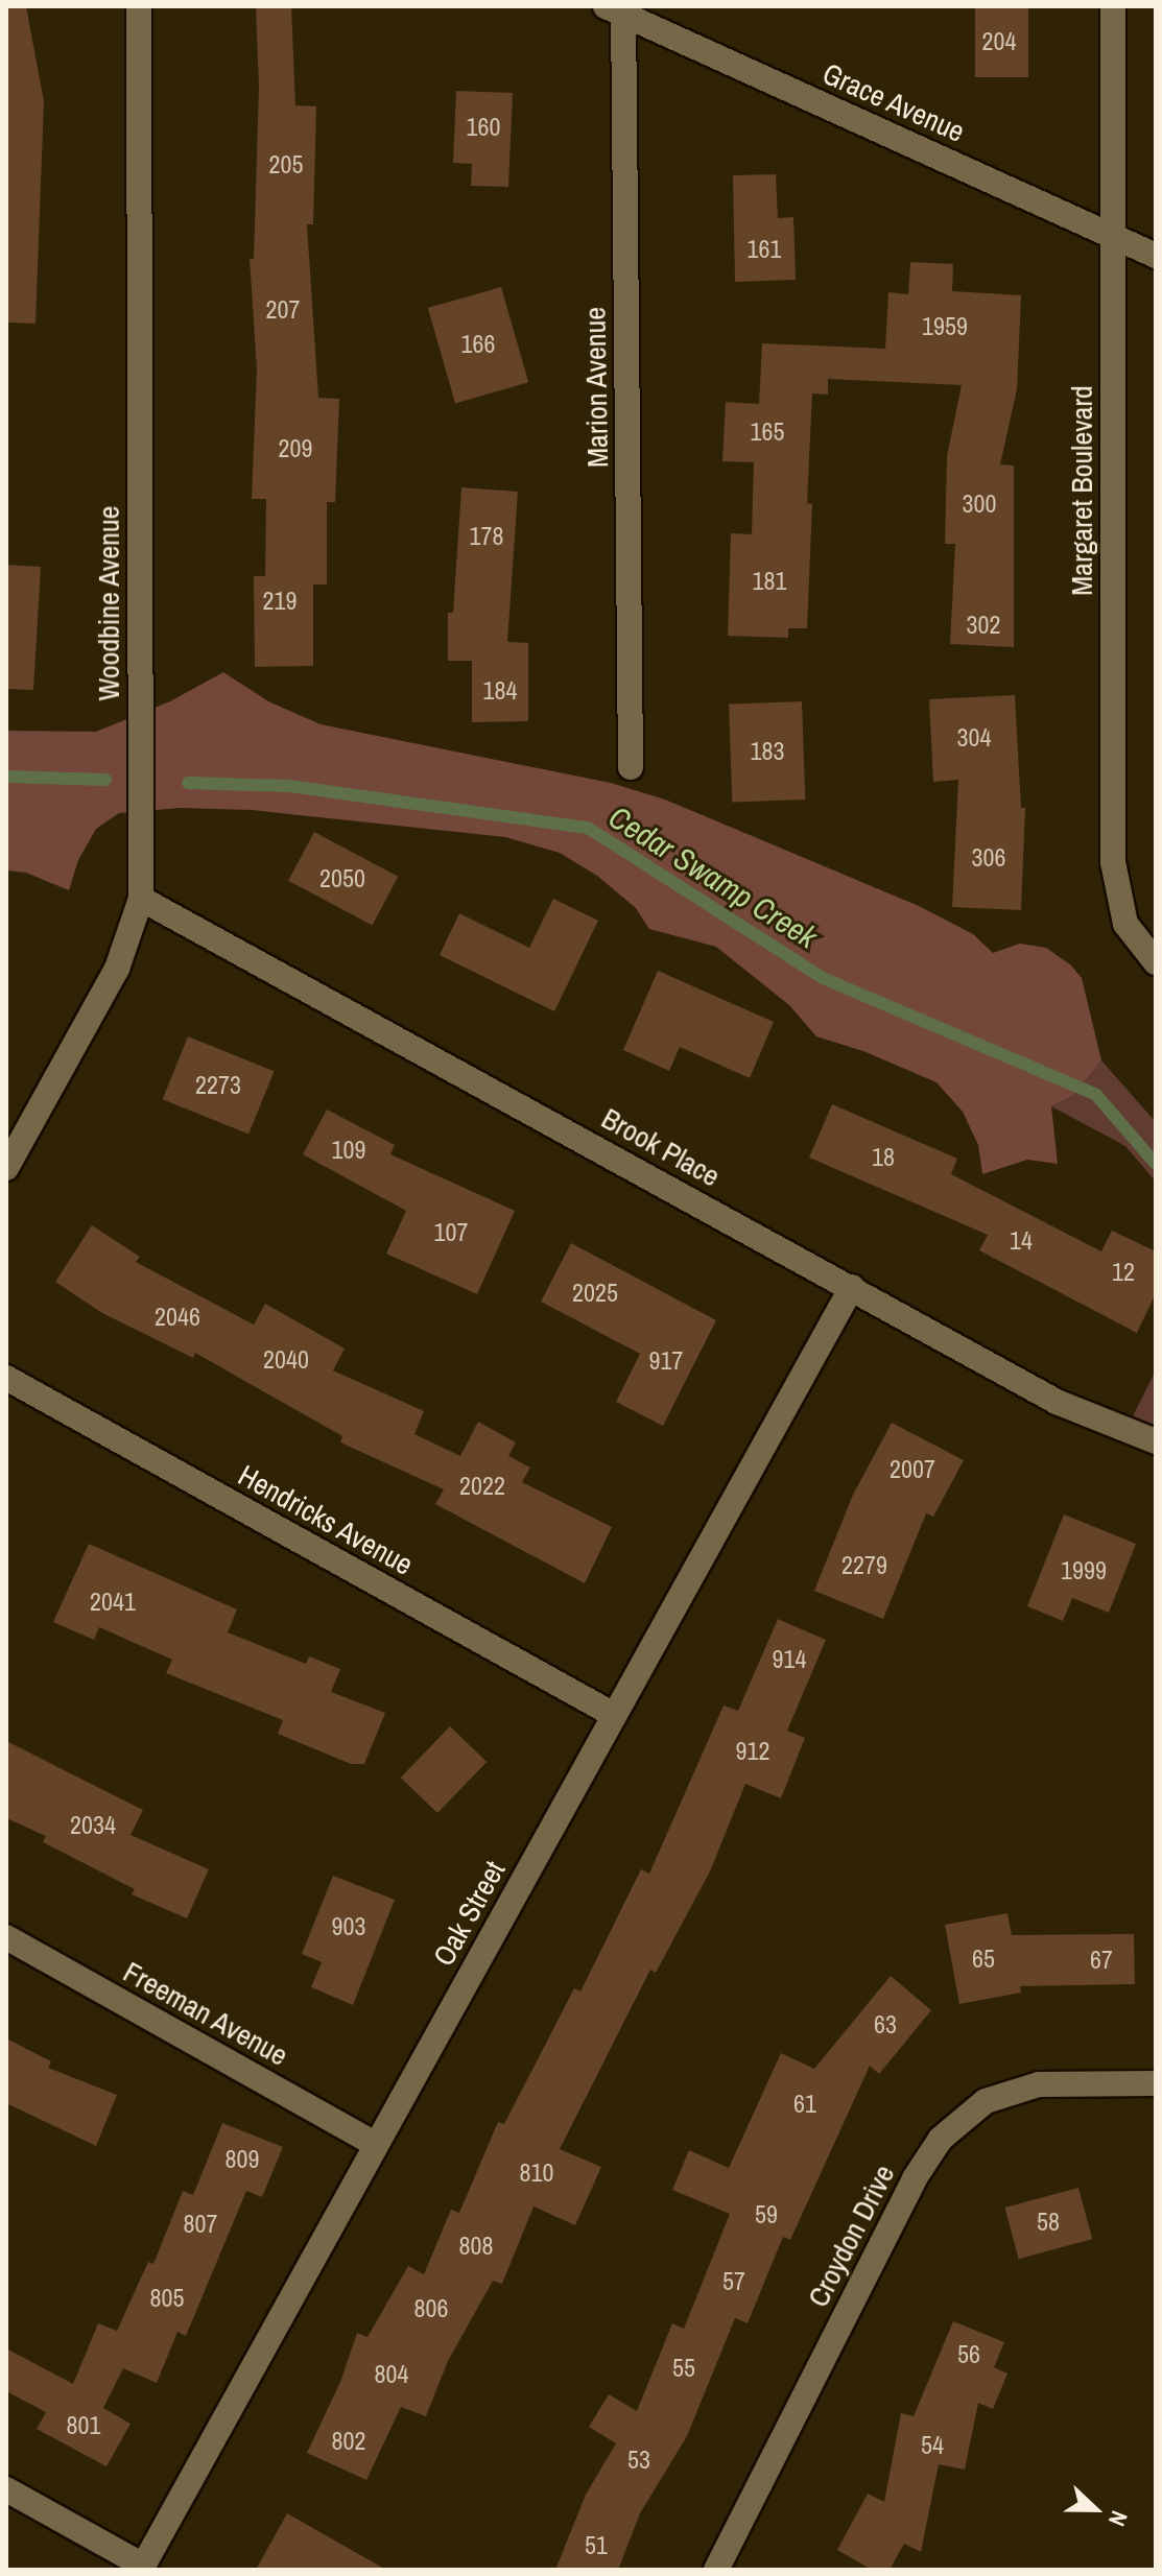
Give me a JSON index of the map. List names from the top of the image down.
{
  "streets": {
    "street": [
      "Grace Avenue",
      "Marion Avenue",
      "Margaret Boulevard",
      "Woodbine Avenue",
      "Brook Place",
      "Hendricks Avenue",
      "Oak Street",
      "Freeman Avenue",
      "Croydon Drive"
    ]
  },
  "crossings": [
    ["Grace Avenue", "Marion Avenue"],
    ["Grace Avenue", "Margaret Boulevard"],
    ["Woodbine Avenue", "Brook Place"],
    ["Brook Place", "Oak Street"],
    ["Hendricks Avenue", "Oak Street"],
    ["Oak Street", "Freeman Avenue"]
  ],
  "water": ["Cedar Swamp Creek"],
  "house_numbers": [
    "204",
    "160",
    "205",
    "161",
    "207",
    "1959",
    "166",
    "165",
    "209",
    "300",
    "178",
    "181",
    "219",
    "302",
    "184",
    "304",
    "183",
    "306",
    "2050",
    "2273",
    "109",
    "18",
    "107",
    "14",
    "12",
    "2025",
    "2046",
    "2040",
    "917",
    "2007",
    "2022",
    "2279",
    "1999",
    "2041",
    "914",
    "912",
    "2034",
    "903",
    "65",
    "67",
    "63",
    "61",
    "809",
    "810",
    "59",
    "58",
    "807",
    "808",
    "57",
    "805",
    "806",
    "56",
    "55",
    "804",
    "801",
    "802",
    "54",
    "53",
    "51"
  ],
  "north": "right"
}
